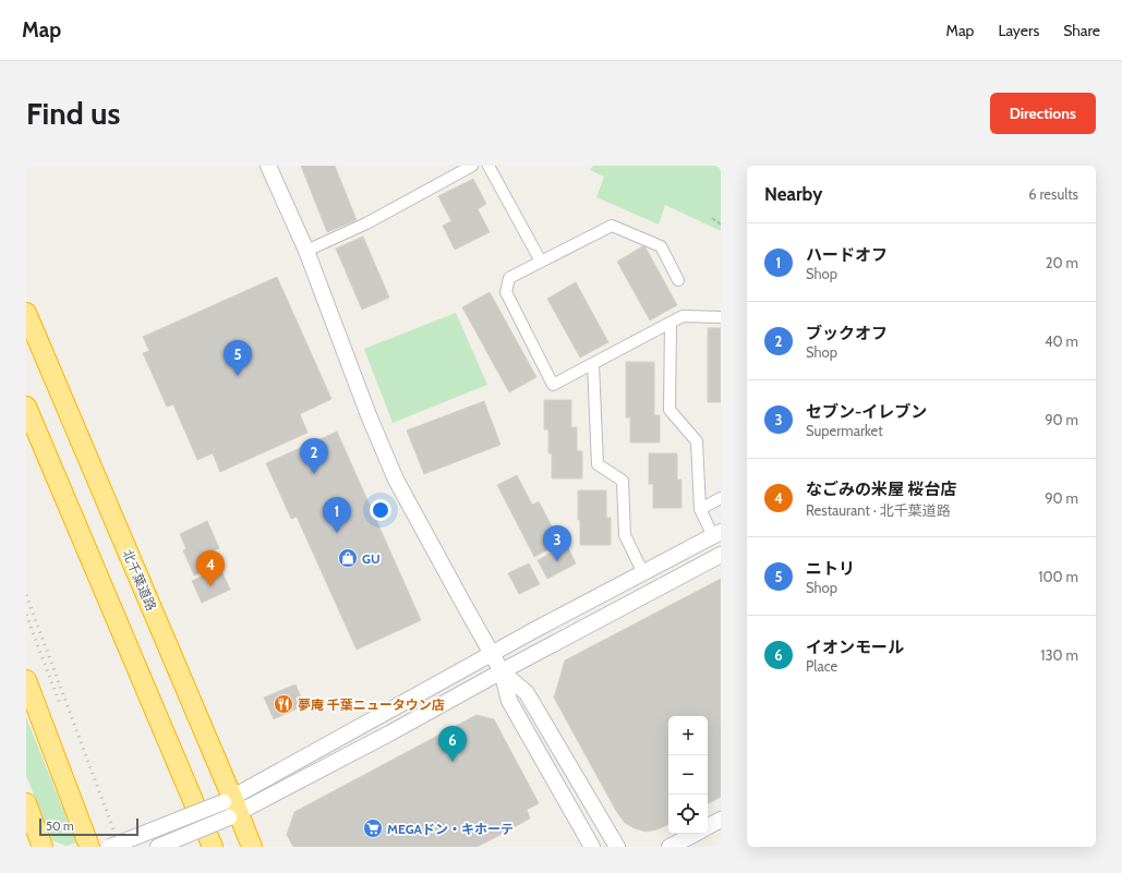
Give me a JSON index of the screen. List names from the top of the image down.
{
  "streets": {
    "highway": ["北千葉道路"]
  },
  "places": {
    "shop": ["GU"],
    "restaurant": ["夢庵 千葉ニュータウン店"],
    "supermarket": ["MEGAドン・キホーテ"]
  },
  "scale_bar": "50 m",
  "page": {
    "header": "Map",
    "nav": ["Map", "Layers", "Share"],
    "buttons": "Directions",
    "title": "Find us",
    "heading": ["Nearby", "6 results"],
    "list": [
      {
        "mark": "1",
        "name": "ハードオフ",
        "note": "Shop",
        "value": "20 m"
      },
      {
        "mark": "2",
        "name": "ブックオフ",
        "note": "Shop",
        "value": "40 m"
      },
      {
        "mark": "3",
        "name": "セブン-イレブン",
        "note": "Supermarket",
        "value": "90 m"
      },
      {
        "mark": "4",
        "name": "なごみの米屋 桜台店",
        "note": "Restaurant · 北千葉道路",
        "value": "90 m"
      },
      {
        "mark": "5",
        "name": "ニトリ",
        "note": "Shop",
        "value": "100 m"
      },
      {
        "mark": "6",
        "name": "イオンモール",
        "note": "Place",
        "value": "130 m"
      }
    ],
    "pins": [
      "5",
      "2",
      "1",
      "3",
      "4",
      "6"
    ],
    "map_buttons": ["+", "−"],
    "scale": "50 m"
  }
}
